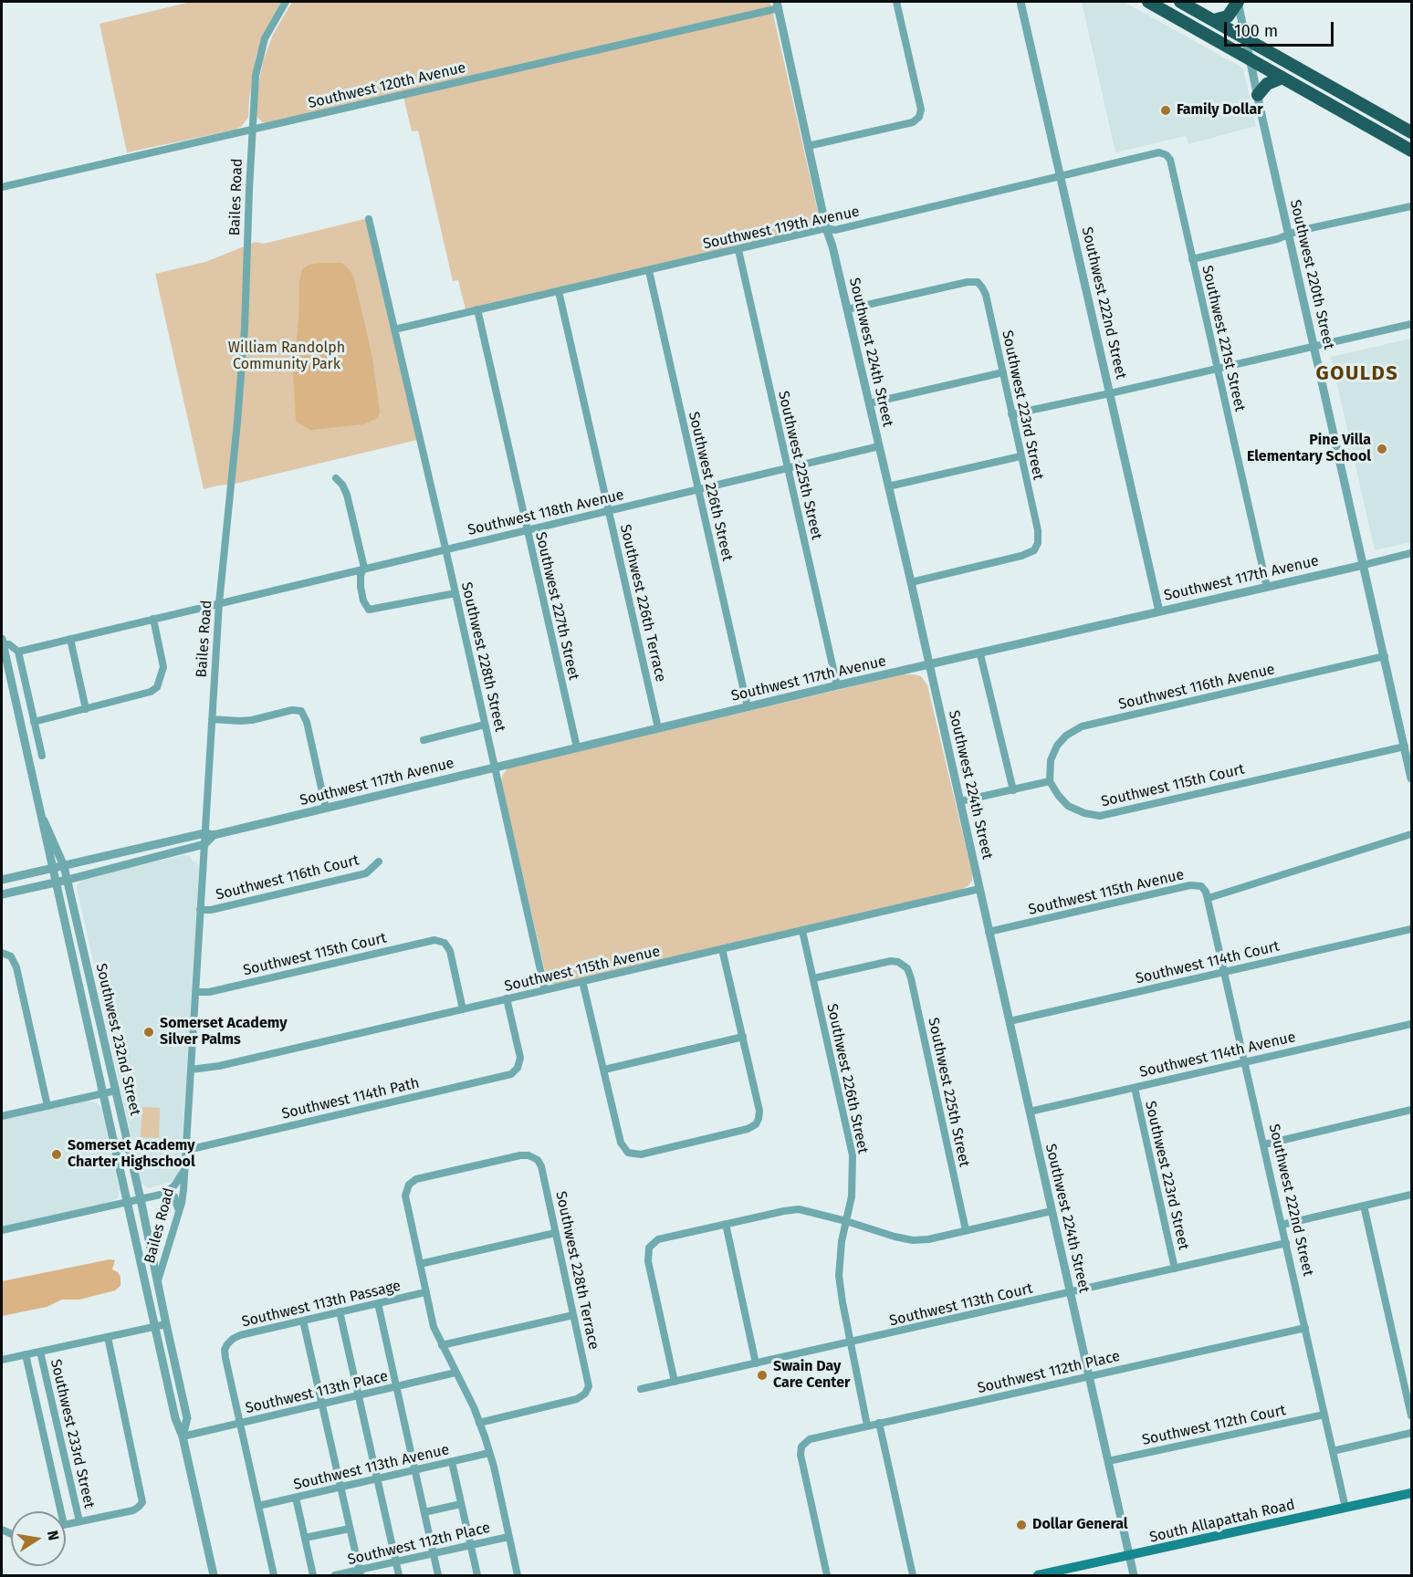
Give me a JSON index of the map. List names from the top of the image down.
{
  "streets": {
    "main road": ["South Allapattah Road"],
    "street": [
      "Southwest 120th Avenue",
      "Bailes Road",
      "Southwest 119th Avenue",
      "Southwest 220th Street",
      "Southwest 222nd Street",
      "Southwest 221st Street",
      "Southwest 224th Street",
      "Southwest 223rd Street",
      "Southwest 225th Street",
      "Southwest 226th Street",
      "Southwest 118th Avenue",
      "Southwest 117th Avenue",
      "Southwest 226th Terrace",
      "Southwest 227th Street",
      "Southwest 228th Street",
      "Southwest 116th Avenue",
      "Southwest 115th Court",
      "Southwest 116th Court",
      "Southwest 115th Avenue",
      "Southwest 114th Court",
      "Southwest 232nd Street",
      "Southwest 114th Avenue",
      "Southwest 114th Path",
      "Southwest 228th Terrace",
      "Southwest 113th Passage",
      "Southwest 113th Court",
      "Southwest 112th Place",
      "Southwest 113th Place",
      "Southwest 112th Court",
      "Southwest 233rd Street",
      "Southwest 113th Avenue"
    ]
  },
  "crossings": [
    ["Southwest 120th Avenue", "Bailes Road"],
    ["Southwest 120th Avenue", "Southwest 224th Street"],
    ["Bailes Road", "Southwest 118th Avenue"],
    ["Bailes Road", "Southwest 117th Avenue"],
    ["Bailes Road", "Southwest 115th Court"],
    ["Bailes Road", "Southwest 116th Court"],
    ["Bailes Road", "Southwest 115th Avenue"],
    ["Bailes Road", "Southwest 232nd Street"],
    ["Bailes Road", "Southwest 114th Path"],
    ["Southwest 119th Avenue", "Southwest 222nd Street"],
    ["Southwest 119th Avenue", "Southwest 221st Street"],
    ["Southwest 119th Avenue", "Southwest 224th Street"],
    ["Southwest 119th Avenue", "Southwest 225th Street"],
    ["Southwest 119th Avenue", "Southwest 226th Street"],
    ["Southwest 119th Avenue", "Southwest 226th Terrace"],
    ["Southwest 119th Avenue", "Southwest 227th Street"],
    ["Southwest 119th Avenue", "Southwest 228th Street"],
    ["Southwest 220th Street", "Southwest 117th Avenue"],
    ["Southwest 220th Street", "Southwest 116th Avenue"],
    ["Southwest 220th Street", "Southwest 115th Court"],
    ["Southwest 222nd Street", "Southwest 117th Avenue"],
    ["Southwest 222nd Street", "Southwest 115th Avenue"],
    ["Southwest 222nd Street", "Southwest 114th Court"],
    ["Southwest 222nd Street", "Southwest 114th Avenue"],
    ["Southwest 222nd Street", "Southwest 113th Court"],
    ["Southwest 222nd Street", "Southwest 112th Place"],
    ["Southwest 222nd Street", "Southwest 112th Court"],
    ["Southwest 222nd Street", "South Allapattah Road"],
    ["Southwest 221st Street", "Southwest 117th Avenue"],
    ["Southwest 224th Street", "Southwest 223rd Street"],
    ["Southwest 224th Street", "Southwest 118th Avenue"],
    ["Southwest 224th Street", "Southwest 117th Avenue"],
    ["Southwest 224th Street", "Southwest 115th Avenue"],
    ["Southwest 224th Street", "Southwest 114th Court"],
    ["Southwest 224th Street", "Southwest 114th Avenue"],
    ["Southwest 224th Street", "Southwest 113th Court"],
    ["Southwest 224th Street", "Southwest 112th Place"],
    ["Southwest 224th Street", "Southwest 112th Court"],
    ["Southwest 224th Street", "South Allapattah Road"],
    ["Southwest 223rd Street", "Southwest 114th Avenue"],
    ["Southwest 223rd Street", "Southwest 113th Court"],
    ["Southwest 225th Street", "Southwest 226th Street"],
    ["Southwest 225th Street", "Southwest 118th Avenue"],
    ["Southwest 225th Street", "Southwest 117th Avenue"],
    ["Southwest 226th Street", "Southwest 118th Avenue"],
    ["Southwest 226th Street", "Southwest 117th Avenue"],
    ["Southwest 226th Street", "Southwest 115th Avenue"],
    ["Southwest 226th Street", "Southwest 113th Court"],
    ["Southwest 226th Street", "Southwest 112th Place"],
    ["Southwest 118th Avenue", "Southwest 226th Terrace"],
    ["Southwest 118th Avenue", "Southwest 227th Street"],
    ["Southwest 118th Avenue", "Southwest 228th Street"],
    ["Southwest 117th Avenue", "Southwest 226th Terrace"],
    ["Southwest 117th Avenue", "Southwest 227th Street"],
    ["Southwest 117th Avenue", "Southwest 228th Street"],
    ["Southwest 117th Avenue", "Southwest 232nd Street"],
    ["Southwest 228th Street", "Southwest 115th Avenue"],
    ["Southwest 116th Avenue", "Southwest 115th Court"],
    ["Southwest 115th Court", "Southwest 115th Avenue"],
    ["Southwest 115th Avenue", "Southwest 114th Path"],
    ["Southwest 232nd Street", "Southwest 113th Place"],
    ["Southwest 113th Passage", "Southwest 113th Place"]
  ],
  "districts": ["GOULDS"],
  "parks": ["William Randolph Community Park"],
  "places": [
    "Family Dollar",
    "Pine Villa Elementary School",
    "Somerset Academy Silver Palms",
    "Somerset Academy Charter Highschool",
    "Swain Day Care Center",
    "Dollar General"
  ],
  "scale_bar": "100 m",
  "north": "right"
}
